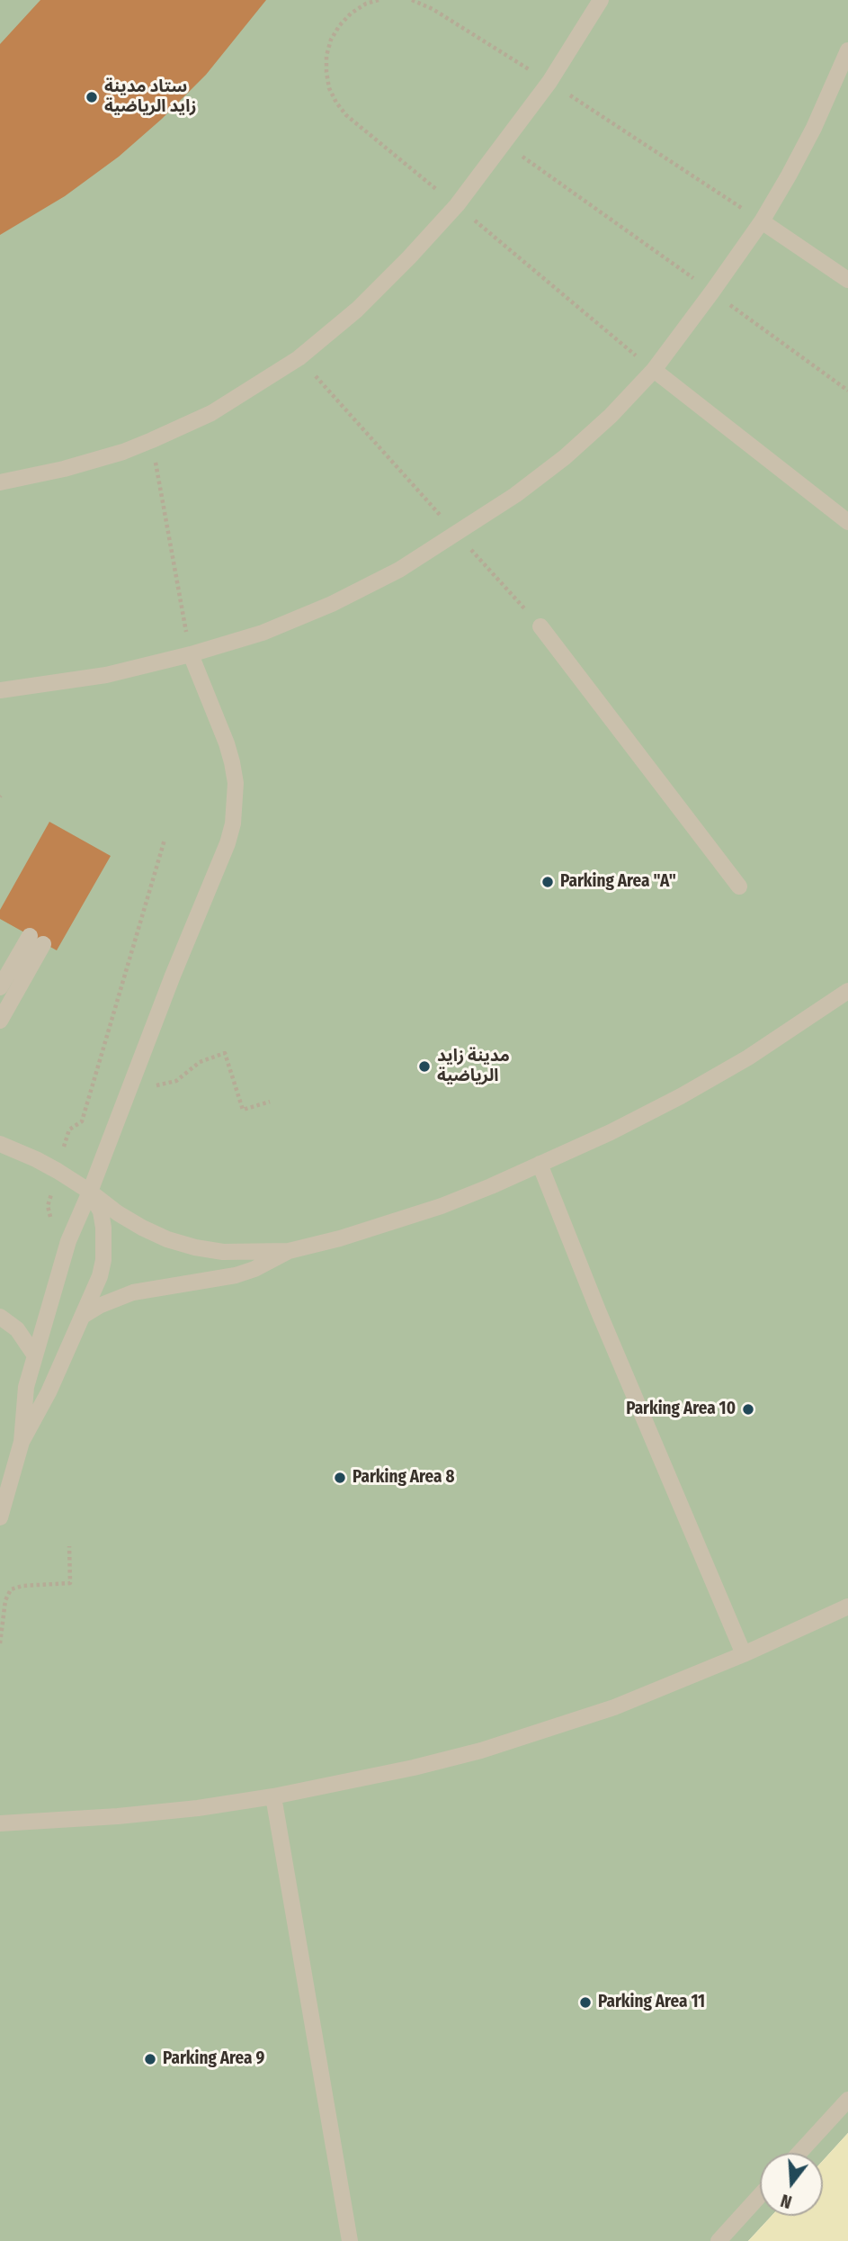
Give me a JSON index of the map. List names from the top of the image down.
{
  "places": [
    "ستاد مدينة زايد الرياضية",
    "Parking Area \"A\"",
    "مدينة زايد الرياضية",
    "Parking Area 10",
    "Parking Area 8",
    "Parking Area 11",
    "Parking Area 9"
  ],
  "north": "bottom"
}
